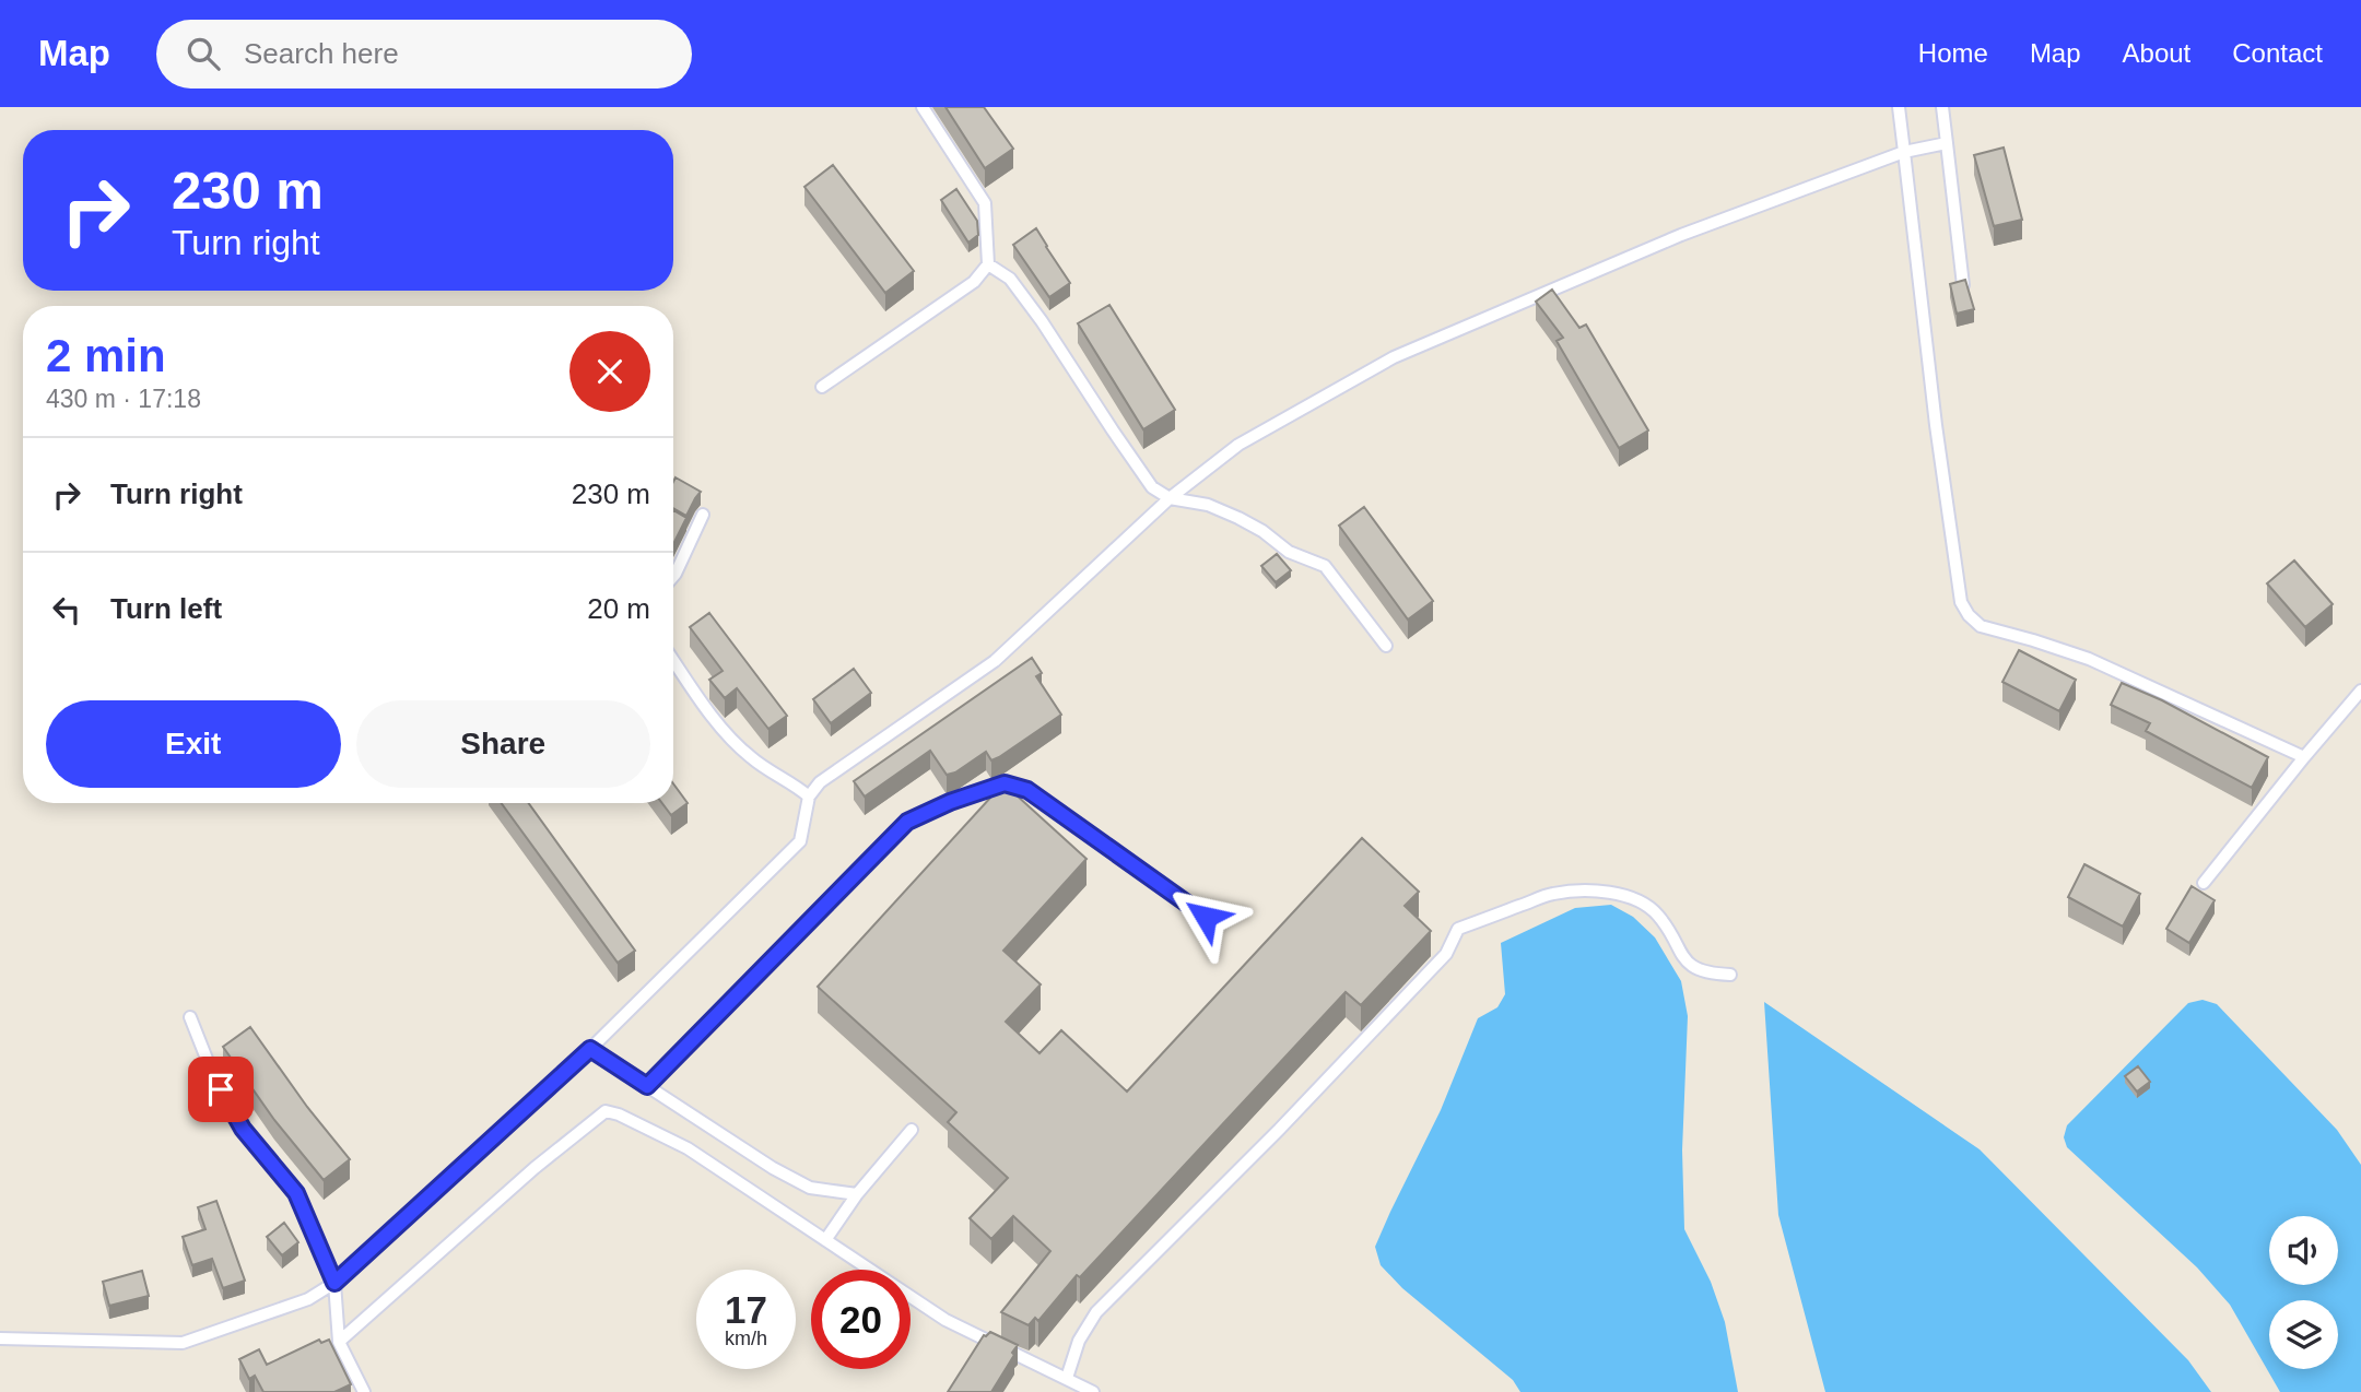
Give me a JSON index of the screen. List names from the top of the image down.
{
  "page": {
    "header": "Map",
    "search": "Search here",
    "nav": [
      "Home",
      "Map",
      "About",
      "Contact"
    ],
    "turn": ["230 m", "Turn right"],
    "heading": ["2 min", "430 m · 17:18"],
    "list": [
      {
        "name": "Turn right",
        "value": "230 m"
      },
      {
        "name": "Turn left",
        "value": "20 m"
      }
    ],
    "buttons": ["Exit", "Share"],
    "speed": "17 km/h",
    "limit": "20"
  }
}
